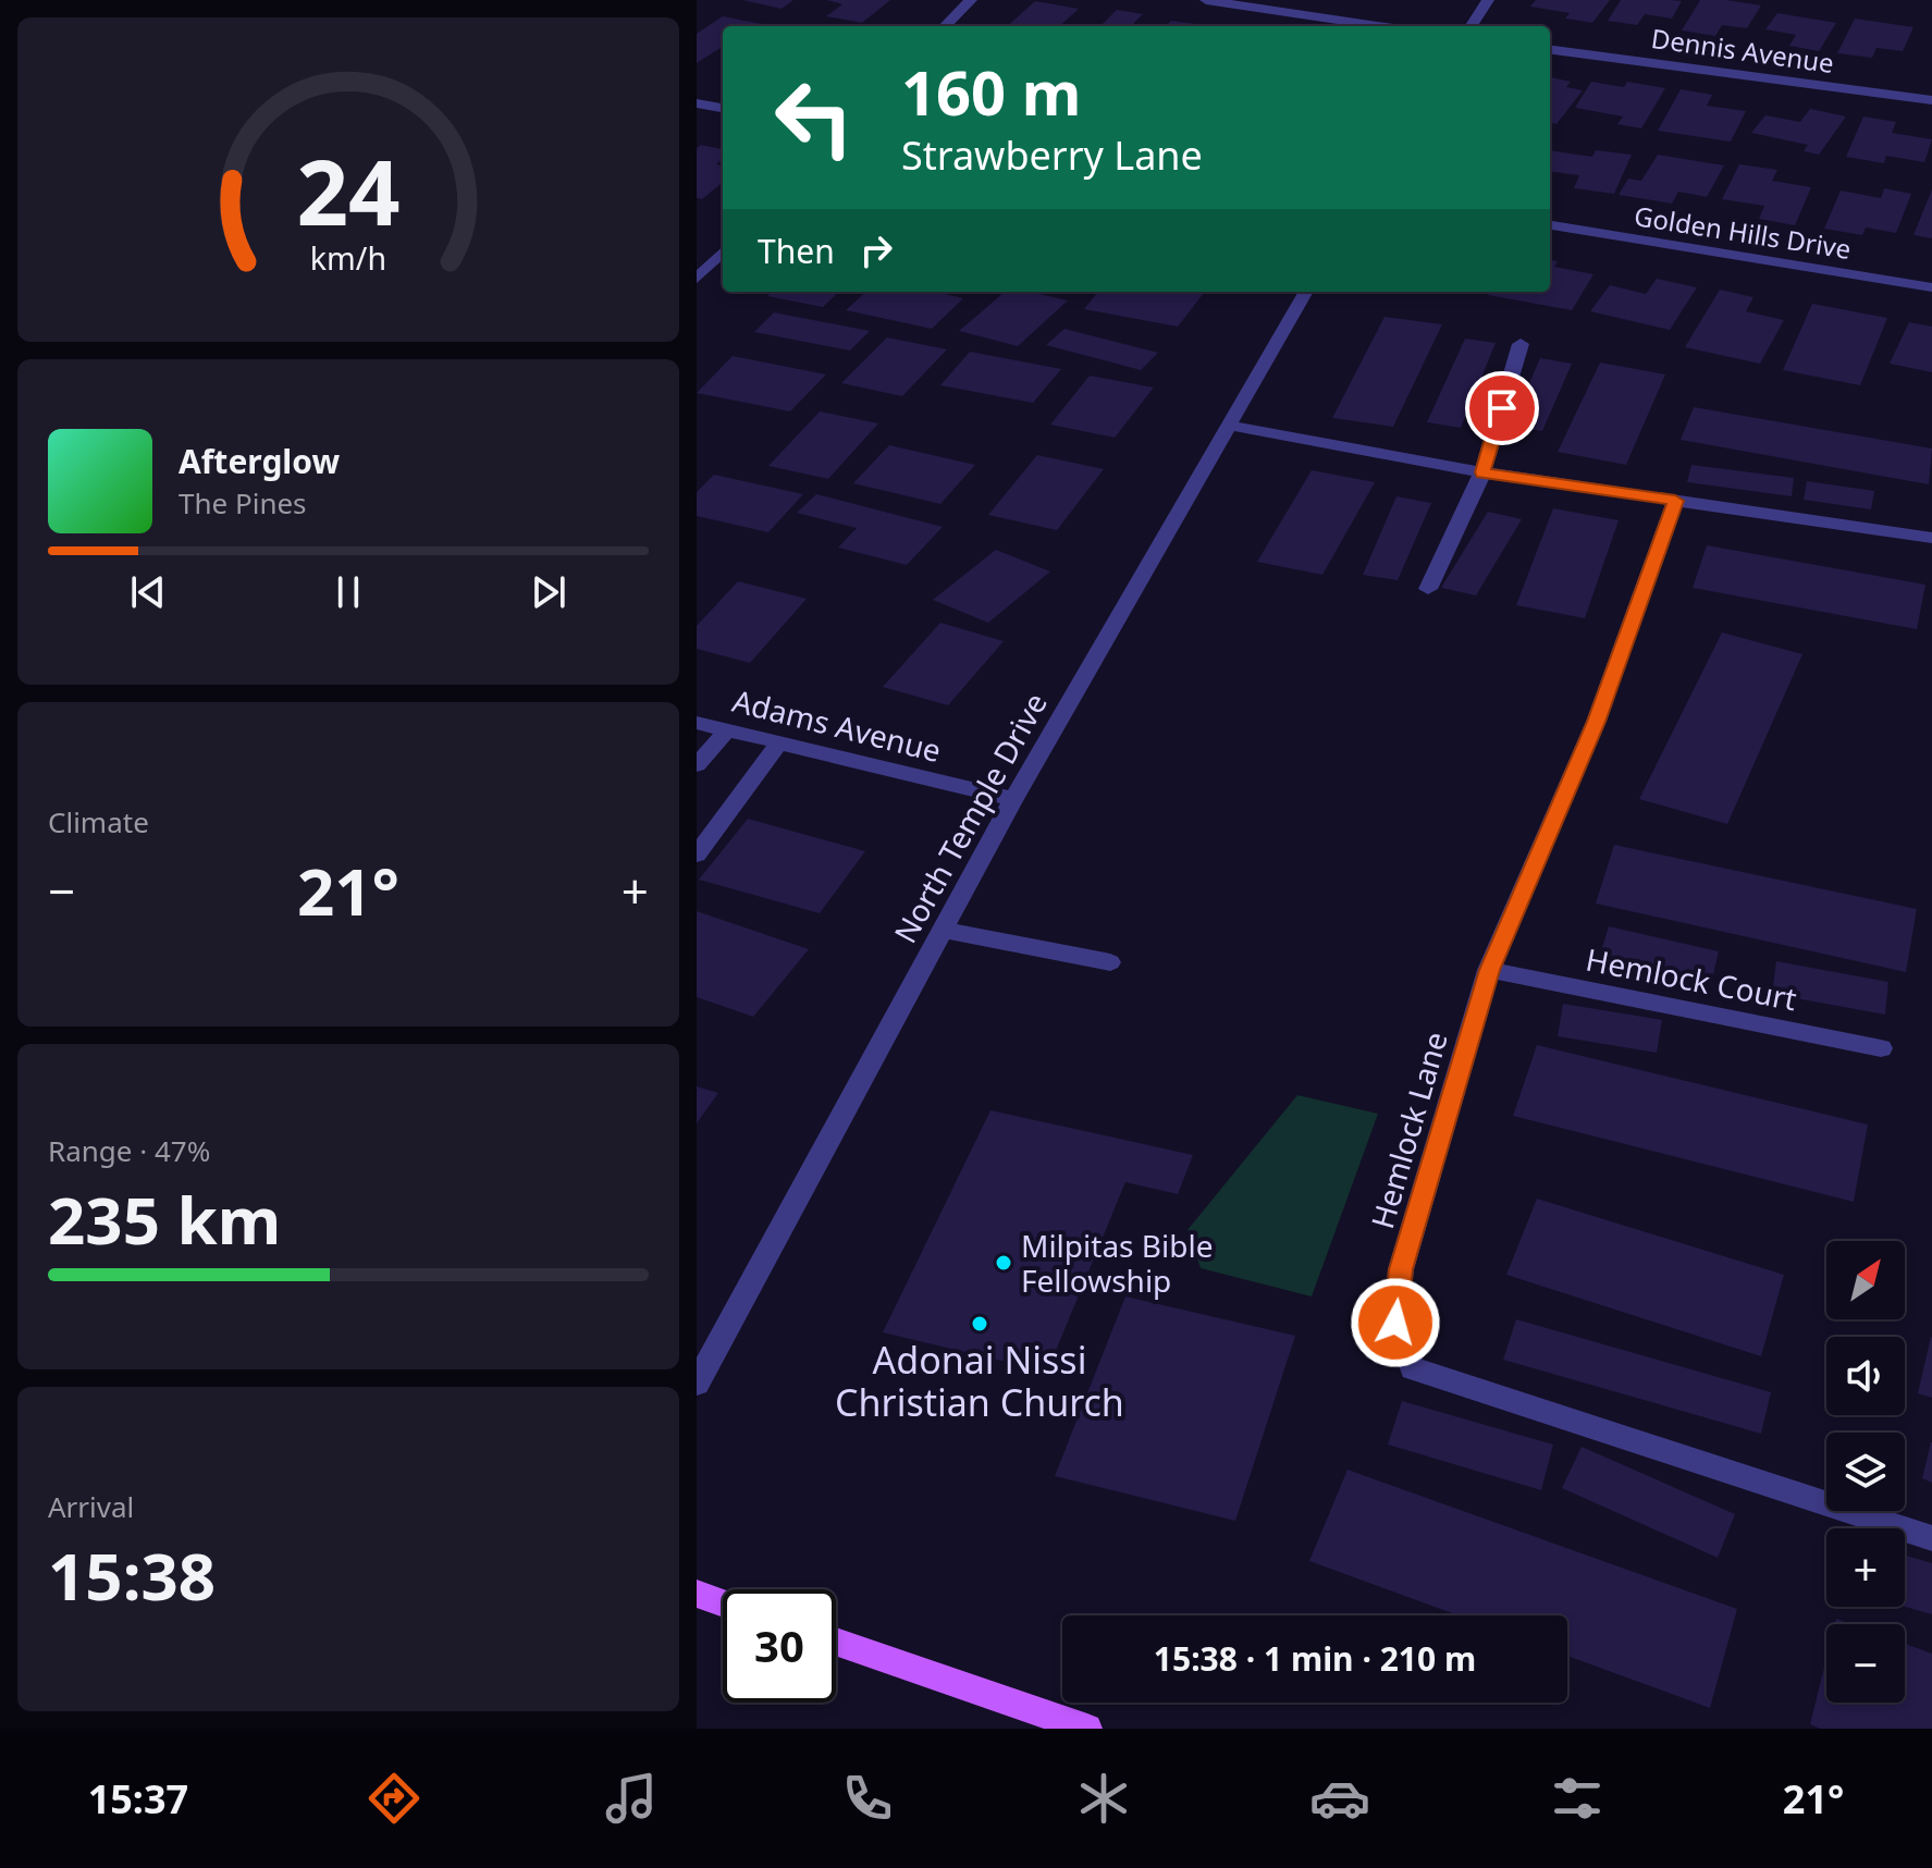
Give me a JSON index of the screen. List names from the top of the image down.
{
  "streets": {
    "street": [
      "Dennis Avenue",
      "Golden Hills Drive",
      "Adams Avenue",
      "North Temple Drive",
      "Hemlock Court",
      "Hemlock Lane"
    ]
  },
  "crossings": [
    ["Adams Avenue", "North Temple Drive"],
    ["Hemlock Court", "Hemlock Lane"]
  ],
  "places": ["Milpitas Bible Fellowship", "Adonai Nissi Christian Church"],
  "north": "top right",
  "page": {
    "turn": ["160 m", "Strawberry Lane"],
    "then": "Then",
    "song": ["Afterglow", "The Pines"],
    "tile": [
      "Climate",
      ["Range · 47%", "235 km"],
      ["Arrival", "15:38"]
    ],
    "heat": ["−", "21°", "+"],
    "map_buttons": ["+", "−"],
    "limit": "30",
    "trip": "15:38 · 1 min · 210 m",
    "tabs": ["15:37", "21°"],
    "gauge": ["24", "km/h"]
  }
}
